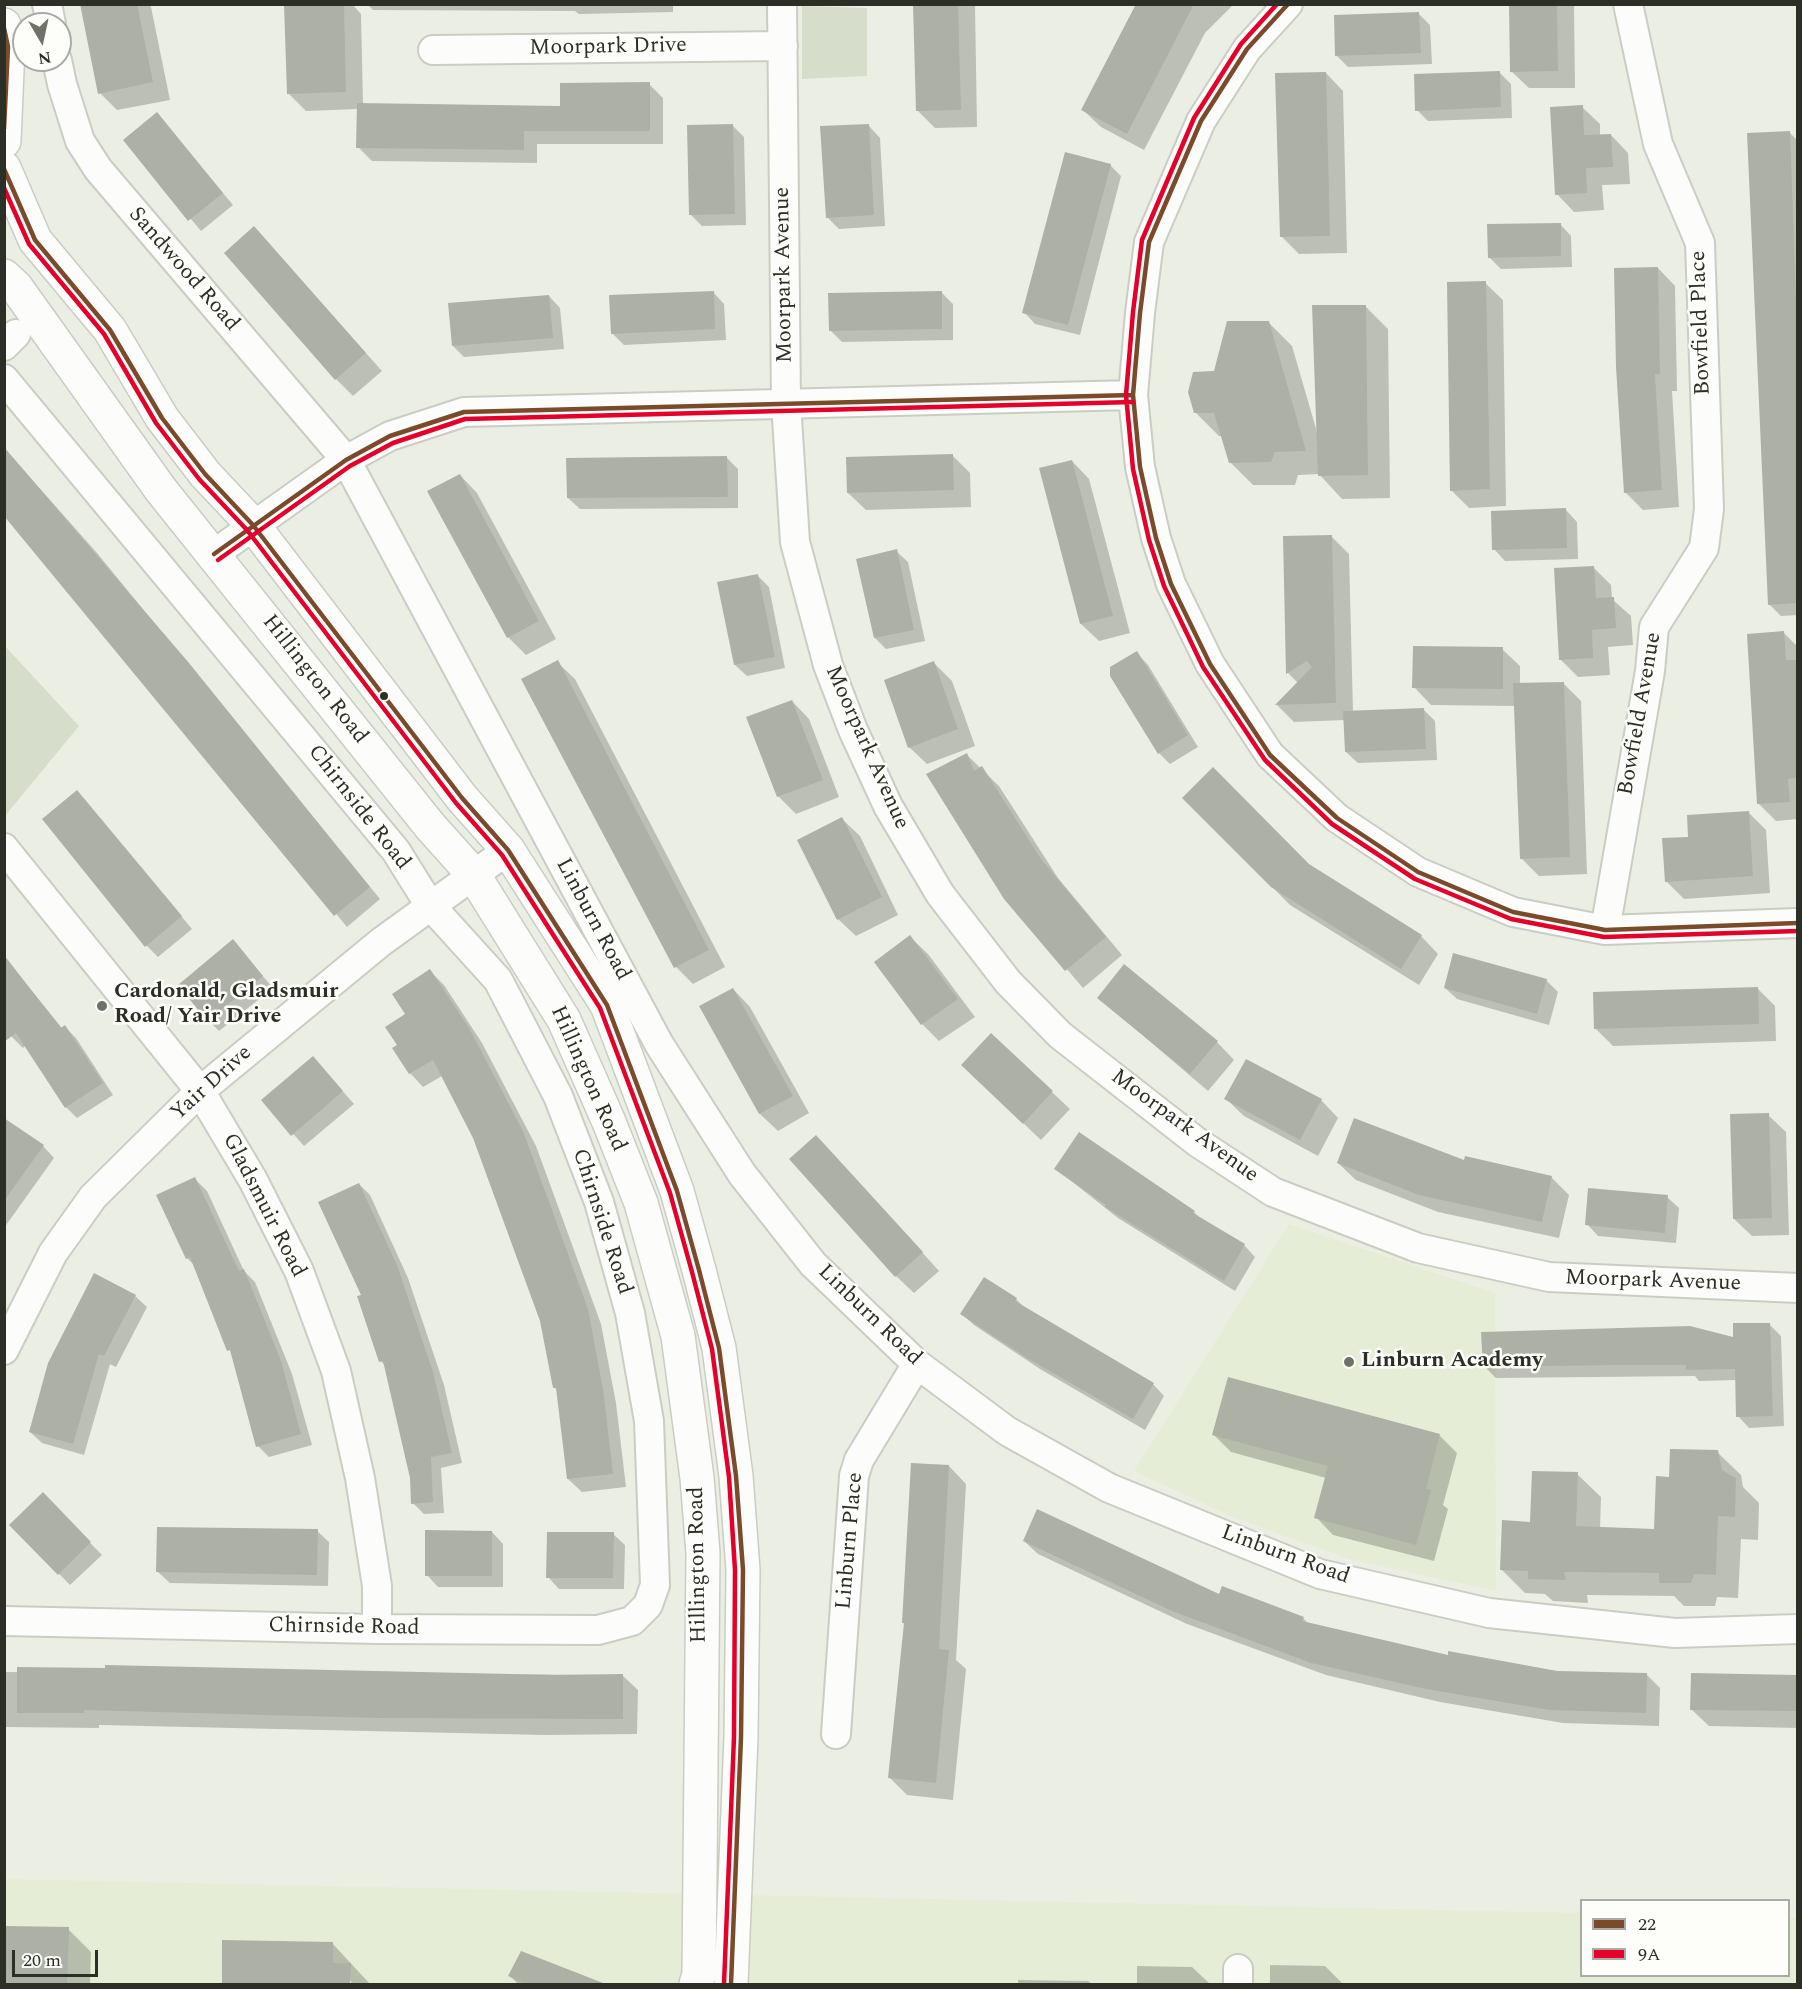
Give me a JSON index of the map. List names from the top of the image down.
{
  "streets": {
    "main road": ["Hillington Road"],
    "street": [
      "Moorpark Drive",
      "Sandwood Road",
      "Moorpark Avenue",
      "Bowfield Place",
      "Bowfield Avenue",
      "Chirnside Road",
      "Linburn Road",
      "Yair Drive",
      "Gladsmuir Road",
      "Linburn Place"
    ]
  },
  "crossings": [
    ["Moorpark Drive", "Moorpark Avenue"],
    ["Sandwood Road", "Linburn Road"],
    ["Bowfield Place", "Bowfield Avenue"],
    ["Hillington Road", "Yair Drive"],
    ["Chirnside Road", "Yair Drive"],
    ["Chirnside Road", "Gladsmuir Road"],
    ["Linburn Road", "Linburn Place"],
    ["Yair Drive", "Gladsmuir Road"]
  ],
  "places": ["Cardonald, Gladsmuir Road/ Yair Drive", "Linburn Academy"],
  "lines": ["transit line 22", "transit line 9A"],
  "legend": ["22", "9A"],
  "scale_bar": "20 m",
  "north": "bottom"
}
